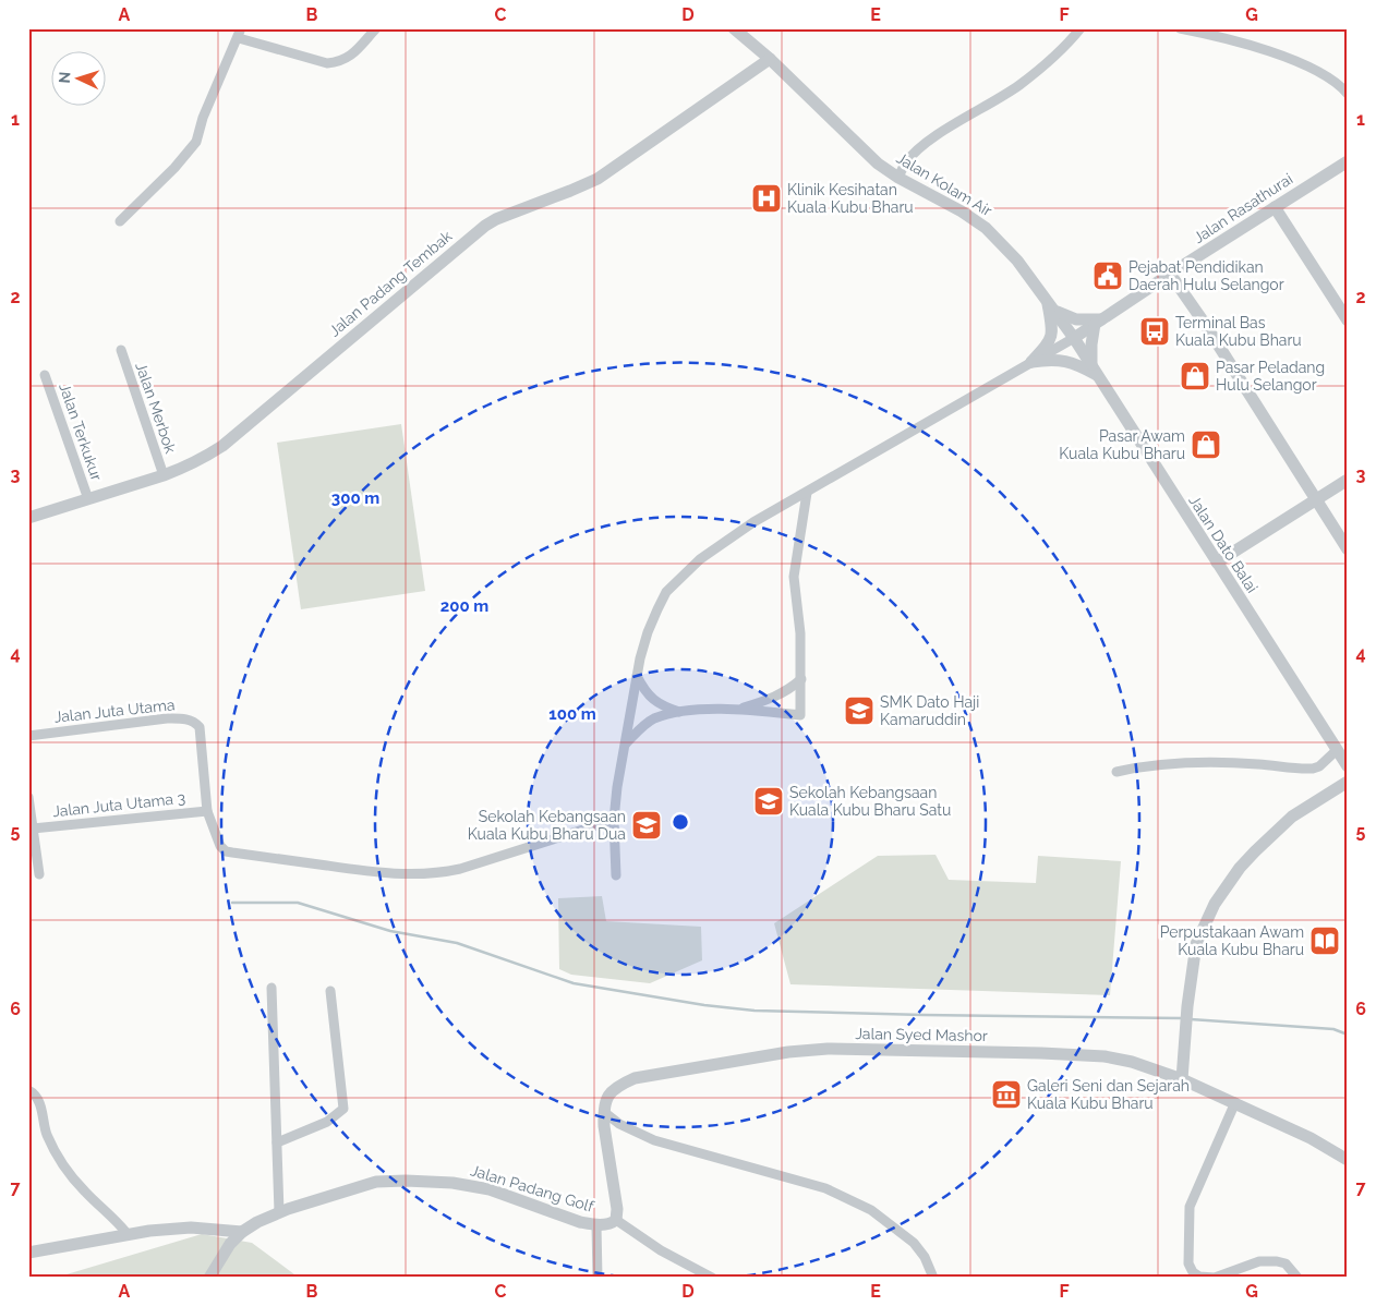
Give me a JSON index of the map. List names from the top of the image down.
{
  "streets": {
    "street": [
      "Jalan Kolam Air",
      "Jalan Rasathurai",
      "Jalan Padang Tembak",
      "Jalan Merbok",
      "Jalan Terkukur",
      "Jalan Dato Balai",
      "Jalan Juta Utama",
      "Jalan Juta Utama 3",
      "Jalan Syed Mashor",
      "Jalan Padang Golf"
    ]
  },
  "crossings": [
    ["Jalan Kolam Air", "Jalan Rasathurai"],
    ["Jalan Kolam Air", "Jalan Padang Tembak"],
    ["Jalan Kolam Air", "Jalan Dato Balai"],
    ["Jalan Rasathurai", "Jalan Dato Balai"],
    ["Jalan Padang Tembak", "Jalan Merbok"],
    ["Jalan Padang Tembak", "Jalan Terkukur"],
    ["Jalan Juta Utama", "Jalan Juta Utama 3"],
    ["Jalan Syed Mashor", "Jalan Padang Golf"]
  ],
  "places": {
    "hospital": ["Klinik Kesihatan Kuala Kubu Bharu"],
    "public building": ["Pejabat Pendidikan Daerah Hulu Selangor"],
    "bus stop": ["Terminal Bas Kuala Kubu Bharu"],
    "shop": ["Pasar Peladang Hulu Selangor", "Pasar Awam Kuala Kubu Bharu"],
    "school or university": ["SMK Dato Haji Kamaruddin", "Sekolah Kebangsaan Kuala Kubu Bharu Satu", "Sekolah Kebangsaan Kuala Kubu Bharu Dua"],
    "library": ["Perpustakaan Awam Kuala Kubu Bharu"],
    "museum": ["Galeri Seni dan Sejarah Kuala Kubu Bharu"]
  },
  "north": "left",
  "grid": {
    "columns": [
      "A",
      "B",
      "C",
      "D",
      "E",
      "F",
      "G"
    ],
    "rows": [
      "1",
      "2",
      "3",
      "4",
      "5",
      "6",
      "7"
    ]
  },
  "rings": ["300 m", "200 m", "100 m"]
}
